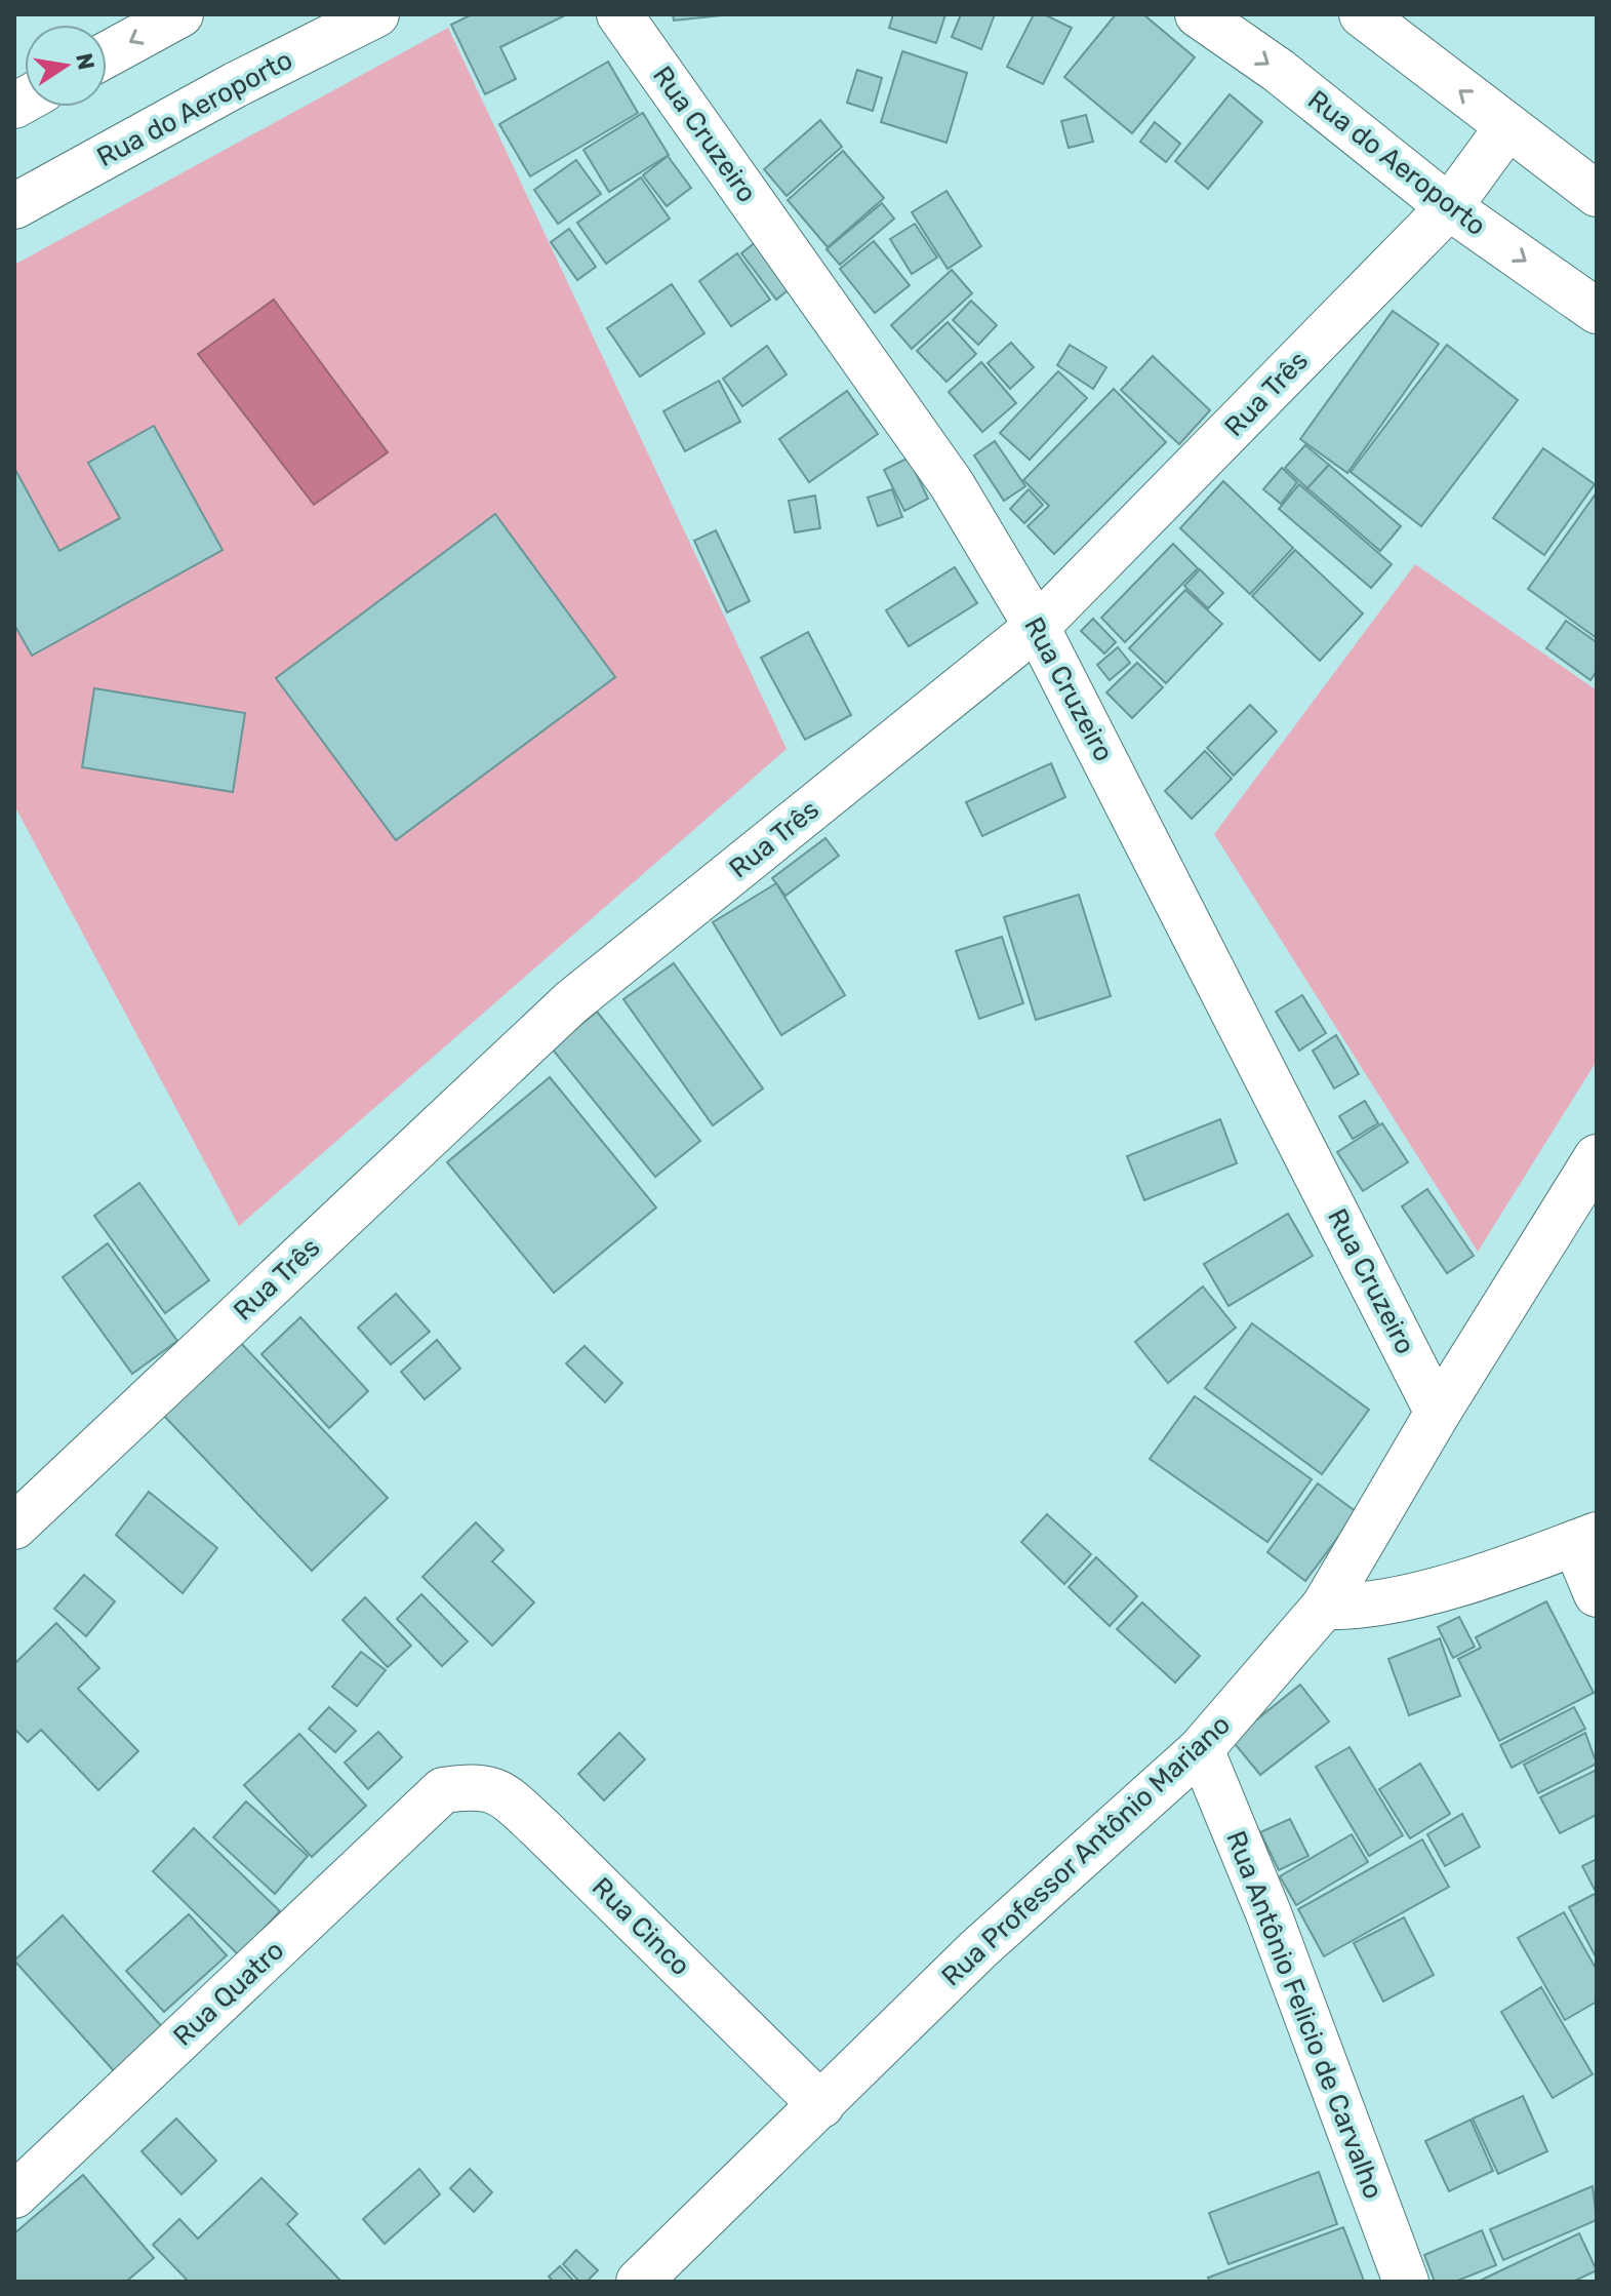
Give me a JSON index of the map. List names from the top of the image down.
{
  "streets": {
    "street": [
      "Rua do Aeroporto",
      "Rua Cruzeiro",
      "Rua Três",
      "Rua Professor Antônio Mariano",
      "Rua Cinco",
      "Rua Quatro",
      "Rua Antônio Felicio de Carvalho"
    ]
  },
  "crossings": [
    ["Rua do Aeroporto", "Rua Três"],
    ["Rua Cruzeiro", "Rua Três"],
    ["Rua Cruzeiro", "Rua Professor Antônio Mariano"],
    ["Rua Professor Antônio Mariano", "Rua Cinco"],
    ["Rua Professor Antônio Mariano", "Rua Antônio Felicio de Carvalho"],
    ["Rua Cinco", "Rua Quatro"]
  ],
  "north": "right"
}
